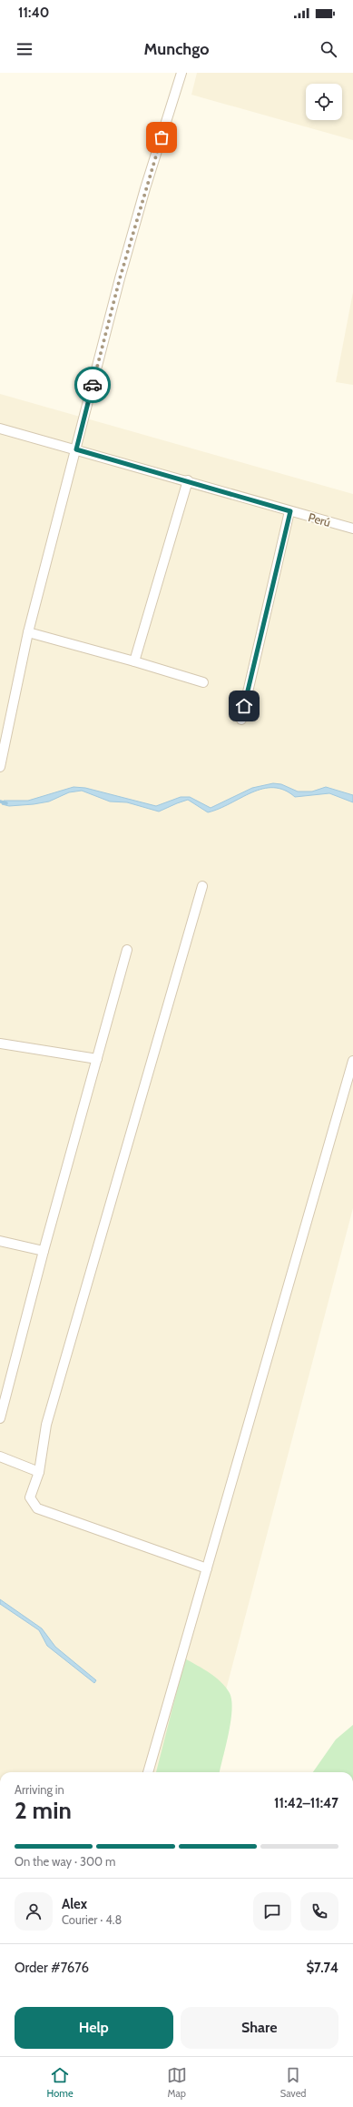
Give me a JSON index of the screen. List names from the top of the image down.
{
  "streets": {
    "street": ["Perú"]
  },
  "page": {
    "status": "11:40",
    "header": "Munchgo",
    "heading": ["2 min", "Arriving in", "11:42–11:47"],
    "panel": [
      "Alex",
      "Courier · 4.8",
      "Order #7676",
      "$7.74"
    ],
    "bar": "On the way · 300 m",
    "buttons": ["Help", "Share"],
    "tabs": ["Home", "Map", "Saved"]
  }
}
